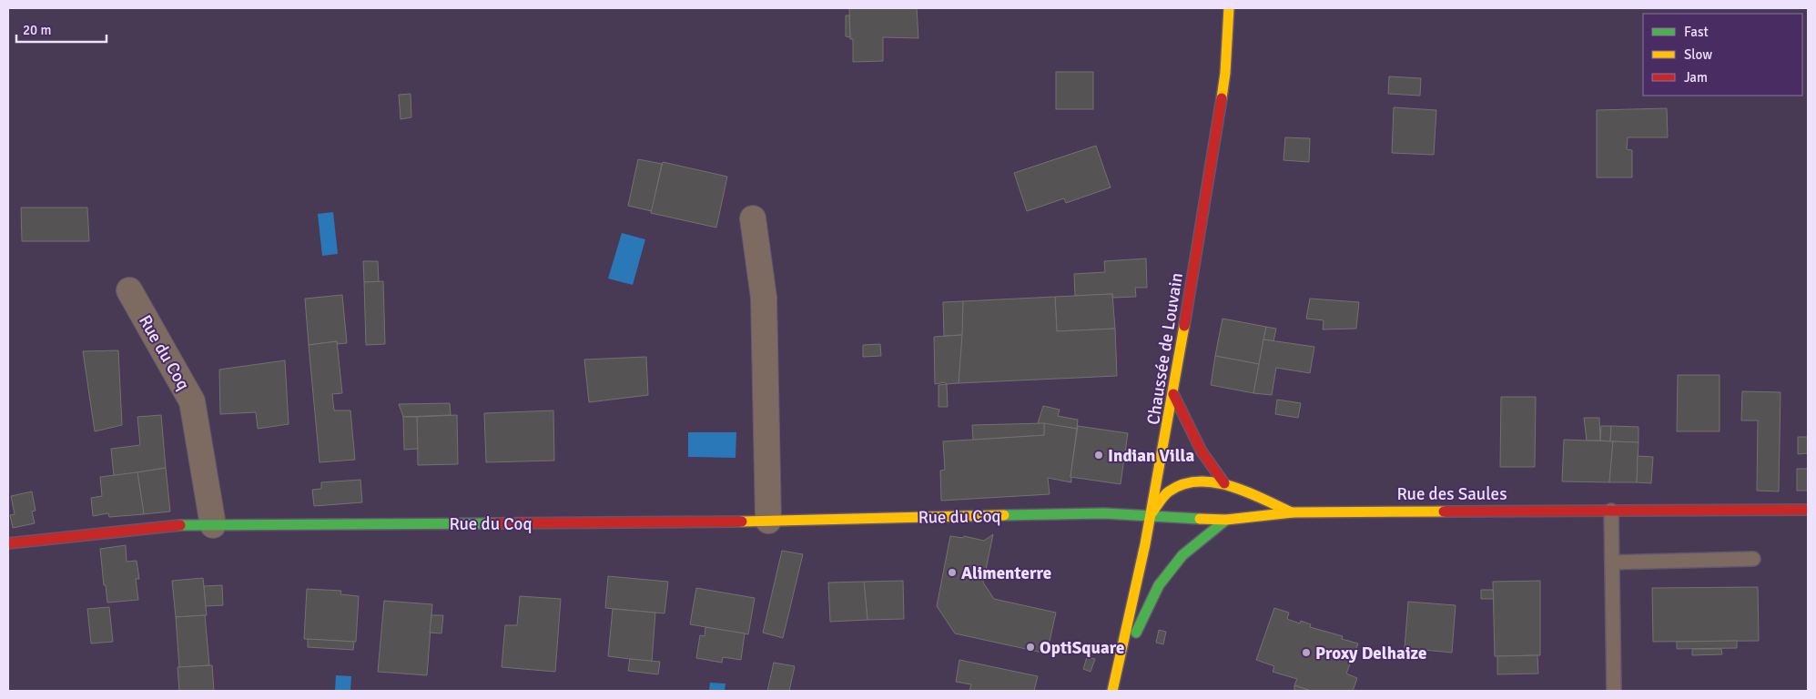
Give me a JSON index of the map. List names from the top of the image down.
{
  "streets": {
    "street": ["Chaussée de Louvain", "Rue du Coq", "Rue des Saules"]
  },
  "crossings": [
    ["Chaussée de Louvain", "Rue du Coq"],
    ["Chaussée de Louvain", "Rue des Saules"],
    ["Rue du Coq", "Rue des Saules"]
  ],
  "places": [
    "Indian Villa",
    "Alimenterre",
    "OptiSquare",
    "Proxy Delhaize"
  ],
  "legend": ["Fast", "Slow", "Jam"],
  "scale_bar": "20 m"
}
